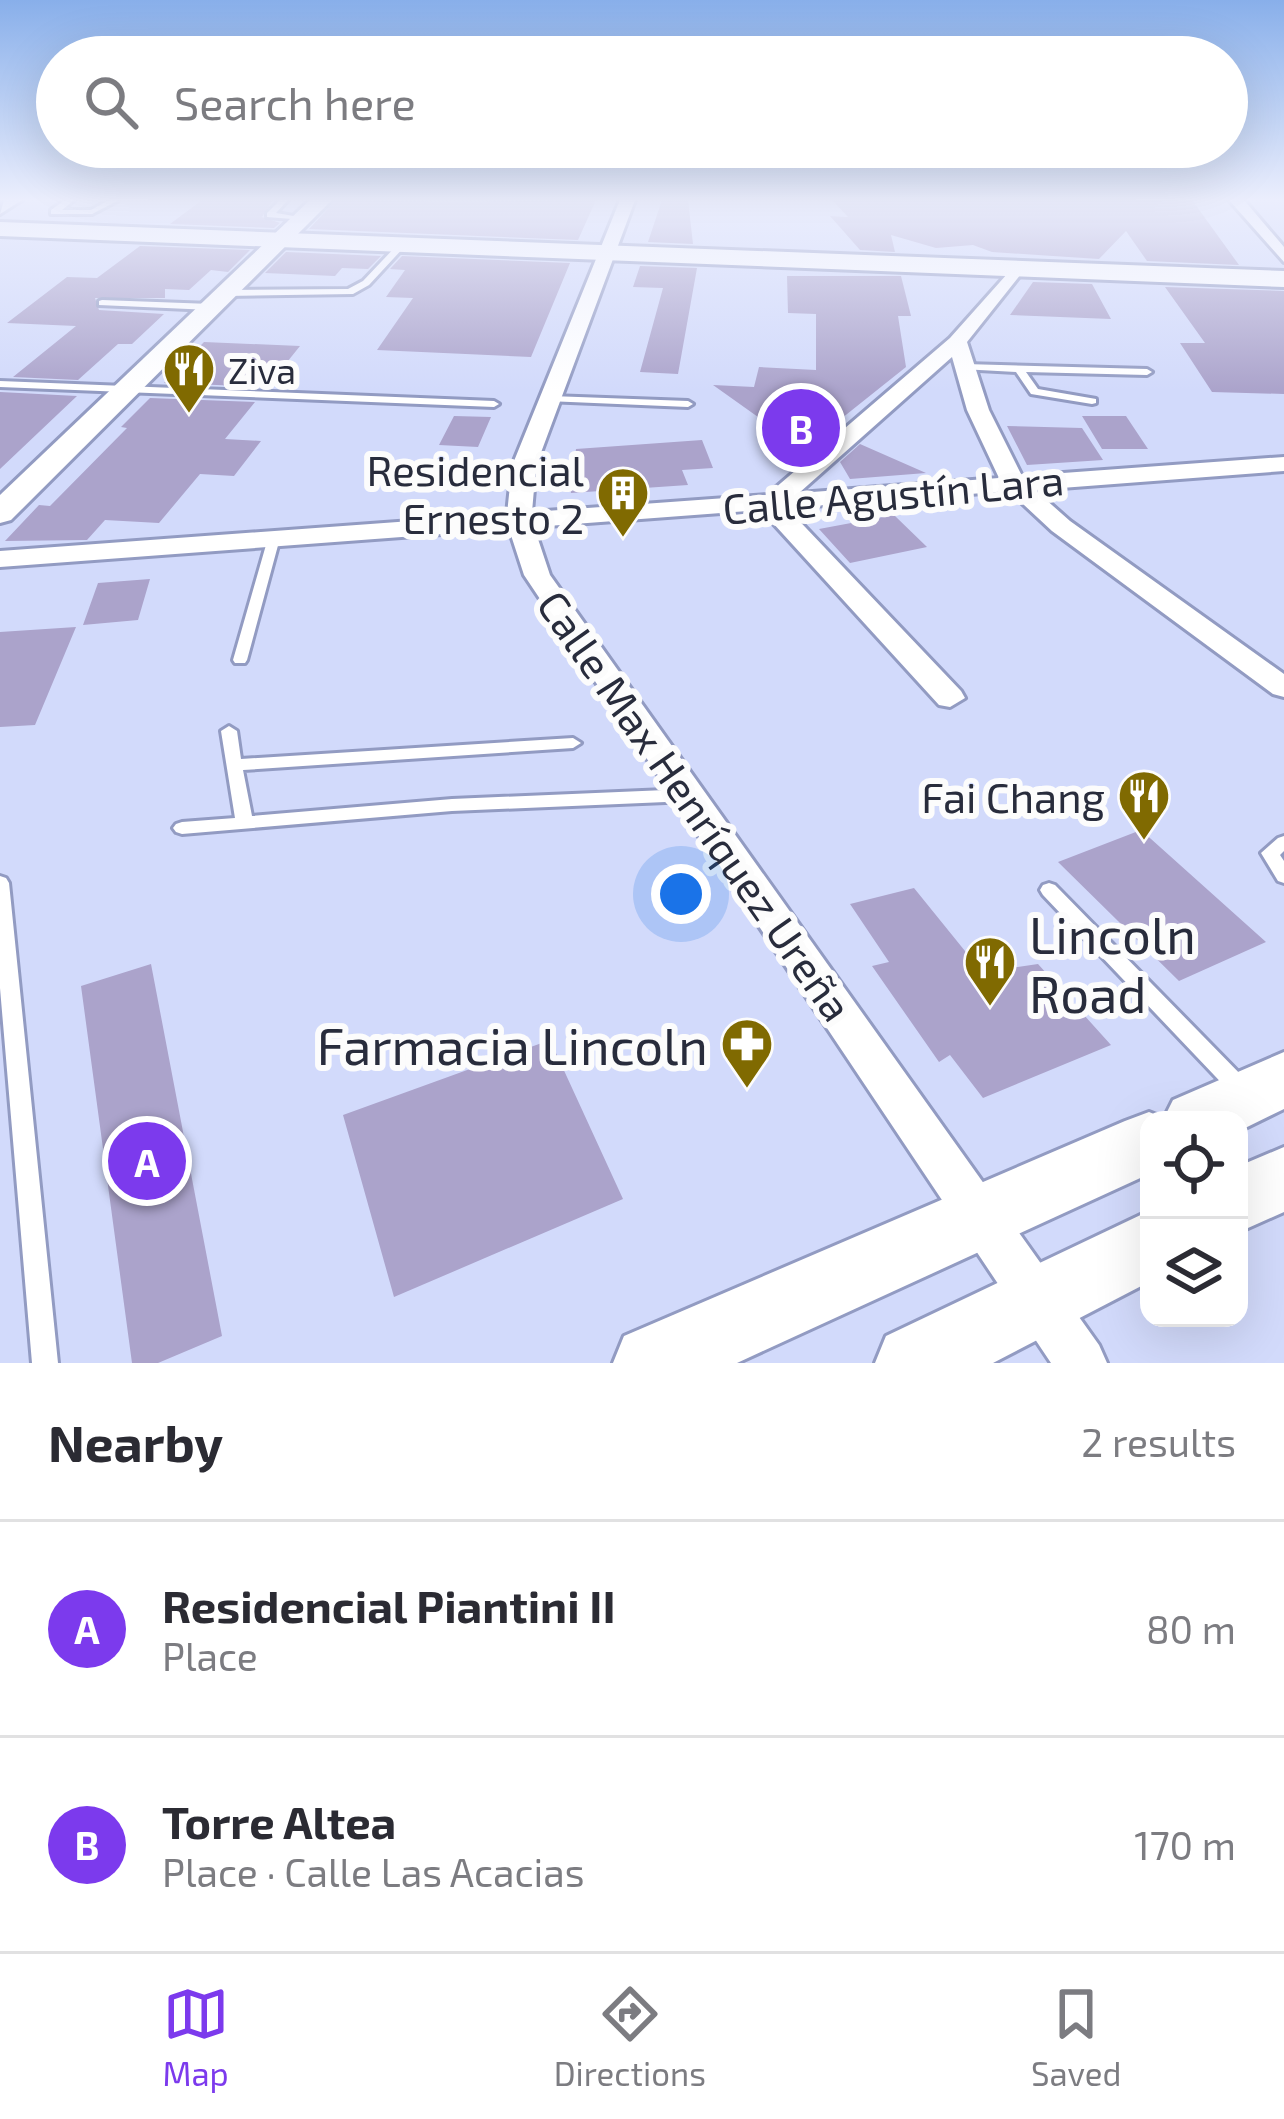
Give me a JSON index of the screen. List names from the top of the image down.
{
  "streets": {
    "street": ["Calle Agustín Lara", "Calle Max Henríquez Ureña"]
  },
  "crossings": [
    ["Calle Agustín Lara", "Calle Max Henríquez Ureña"]
  ],
  "places": {
    "restaurant": ["Ziva", "Fai Chang", "Lincoln Road"],
    "building": ["Residencial Ernesto 2"],
    "pharmacy": ["Farmacia Lincoln"]
  },
  "page": {
    "search": "Search here",
    "pins": ["B", "A"],
    "heading": ["Nearby", "2 results"],
    "list": [
      {
        "mark": "A",
        "name": "Residencial Piantini II",
        "note": "Place",
        "value": "80 m"
      },
      {
        "mark": "B",
        "name": "Torre Altea",
        "note": "Place · Calle Las Acacias",
        "value": "170 m"
      }
    ],
    "nav": ["Map", "Directions", "Saved"]
  }
}
